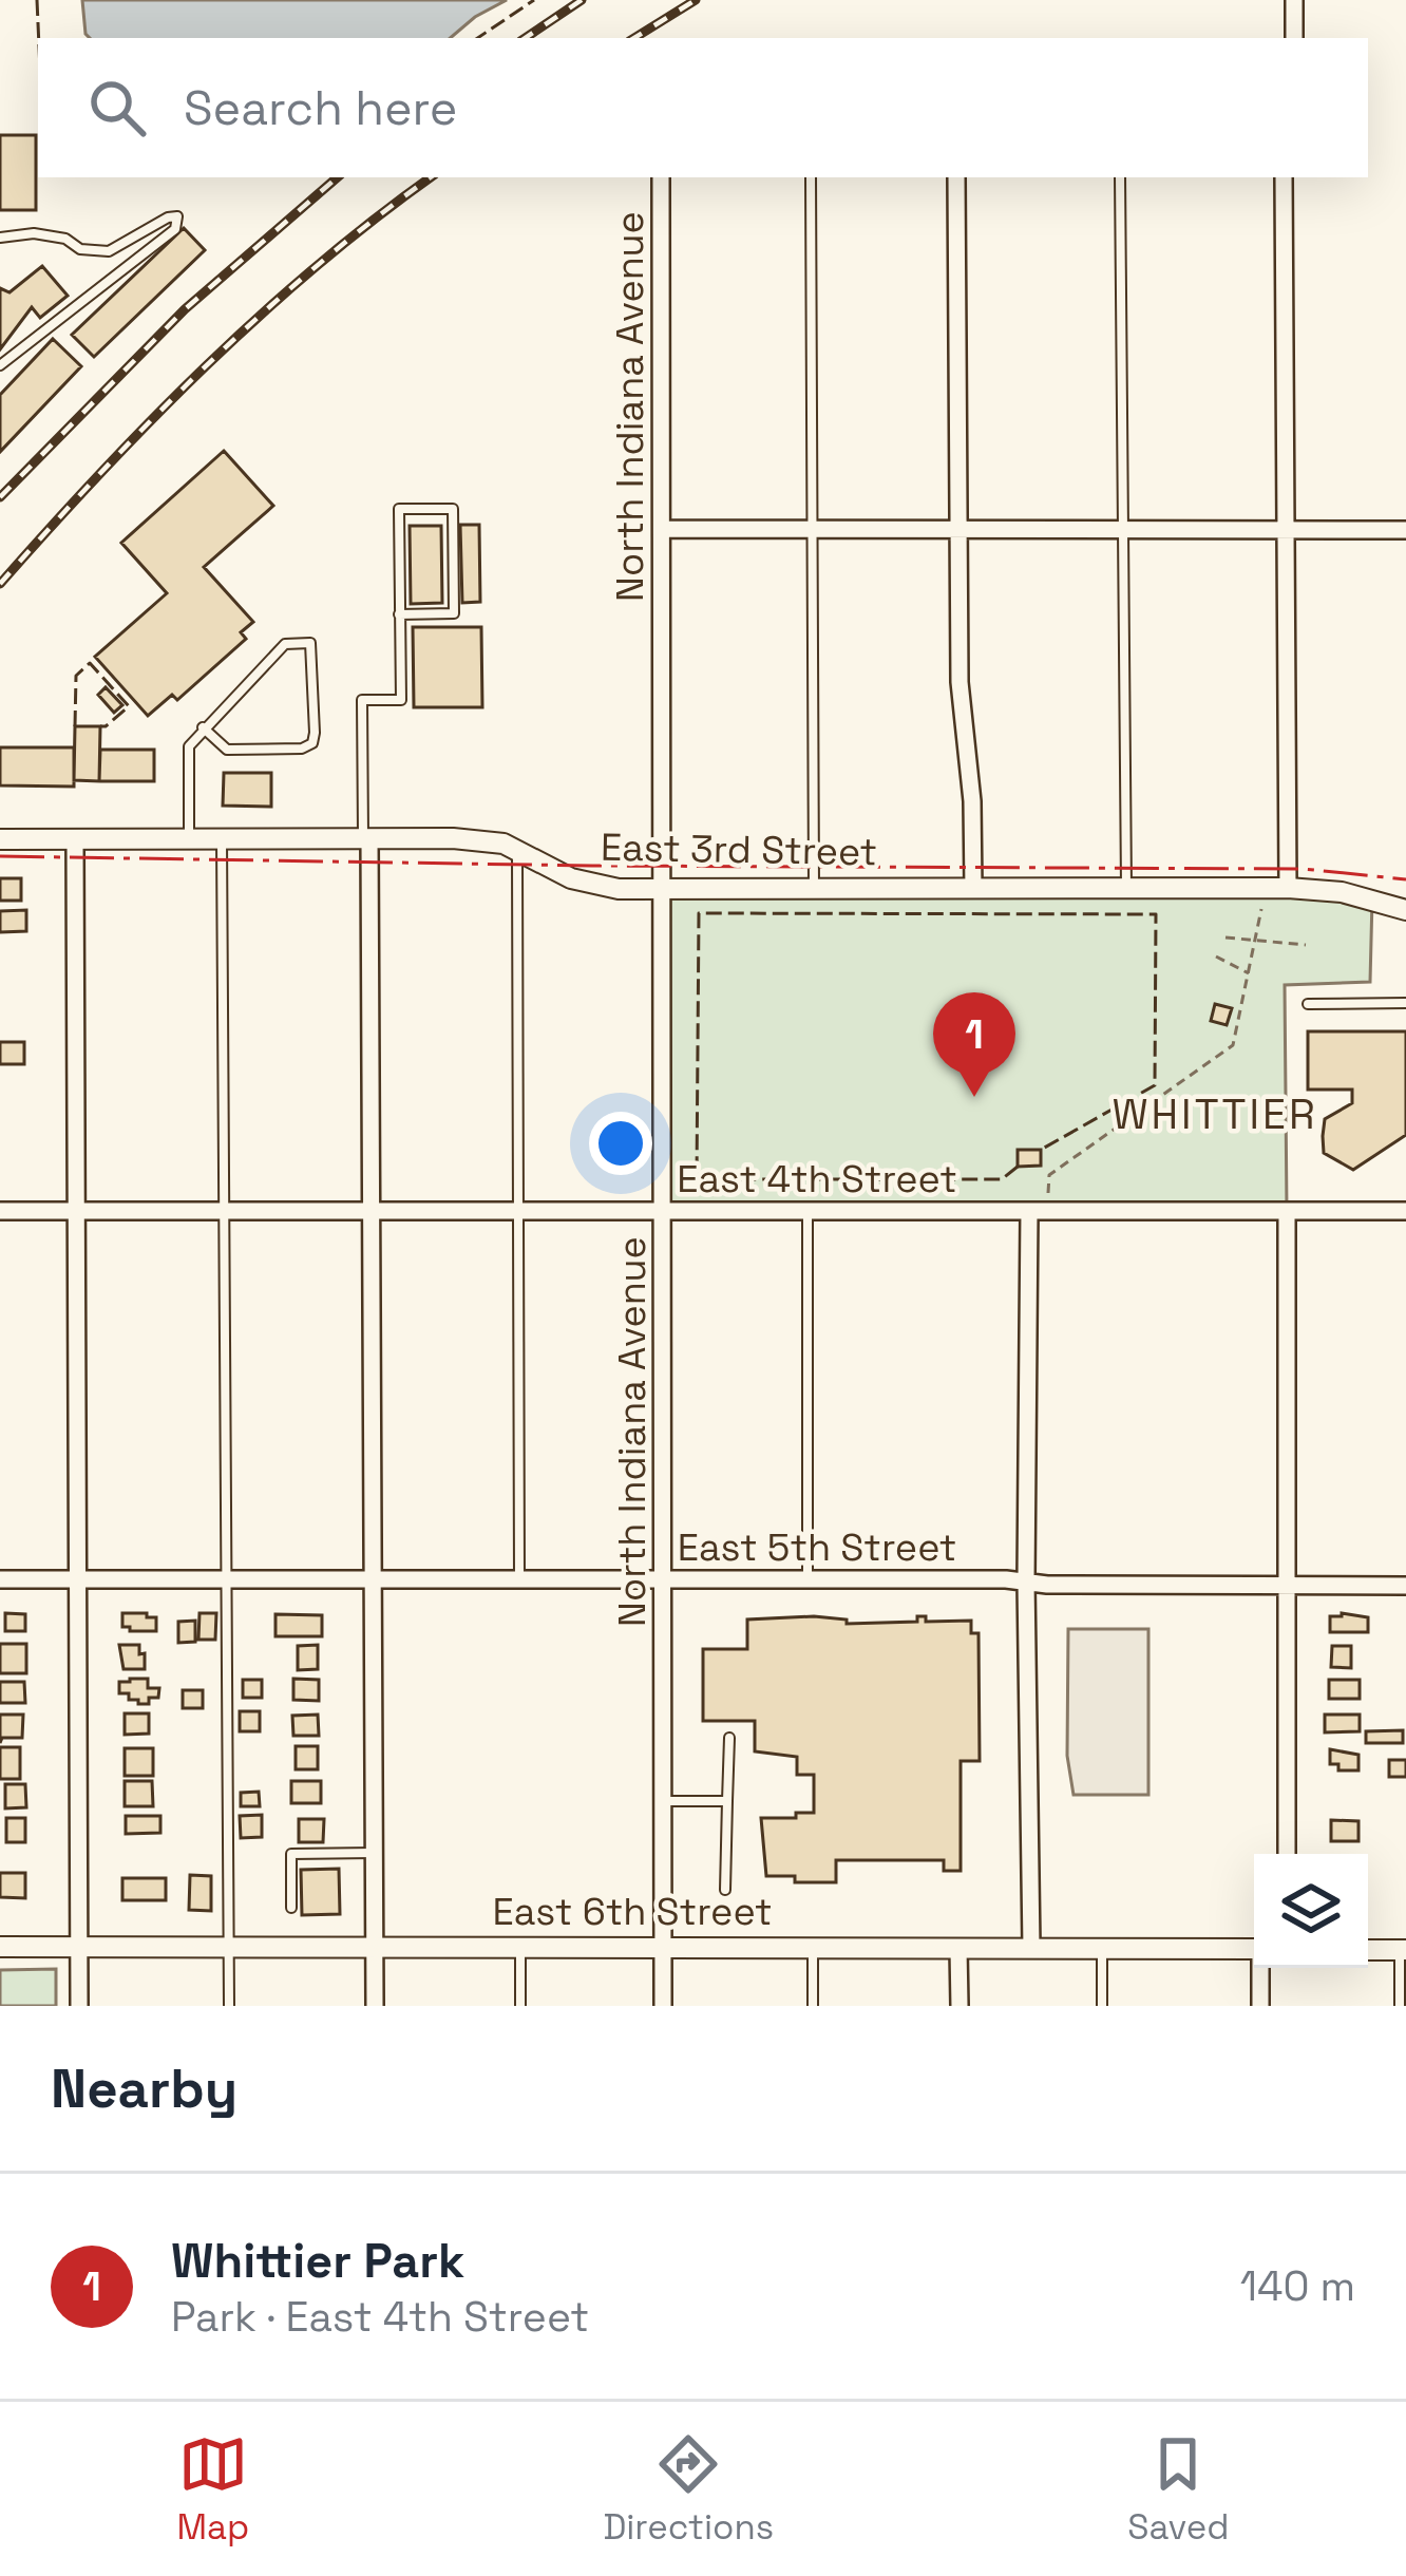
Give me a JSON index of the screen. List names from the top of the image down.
{
  "streets": {
    "street": [
      "North Indiana Avenue",
      "East 3rd Street",
      "East 4th Street",
      "East 5th Street",
      "East 6th Street"
    ]
  },
  "crossings": [
    ["North Indiana Avenue", "East 3rd Street"],
    ["North Indiana Avenue", "East 4th Street"],
    ["North Indiana Avenue", "East 5th Street"],
    ["North Indiana Avenue", "East 6th Street"]
  ],
  "districts": ["WHITTIER"],
  "page": {
    "search": "Search here",
    "pins": "1",
    "heading": "Nearby",
    "list": [
      {
        "mark": "1",
        "name": "Whittier Park",
        "note": "Park · East 4th Street",
        "value": "140 m"
      }
    ],
    "nav": ["Map", "Directions", "Saved"]
  }
}
